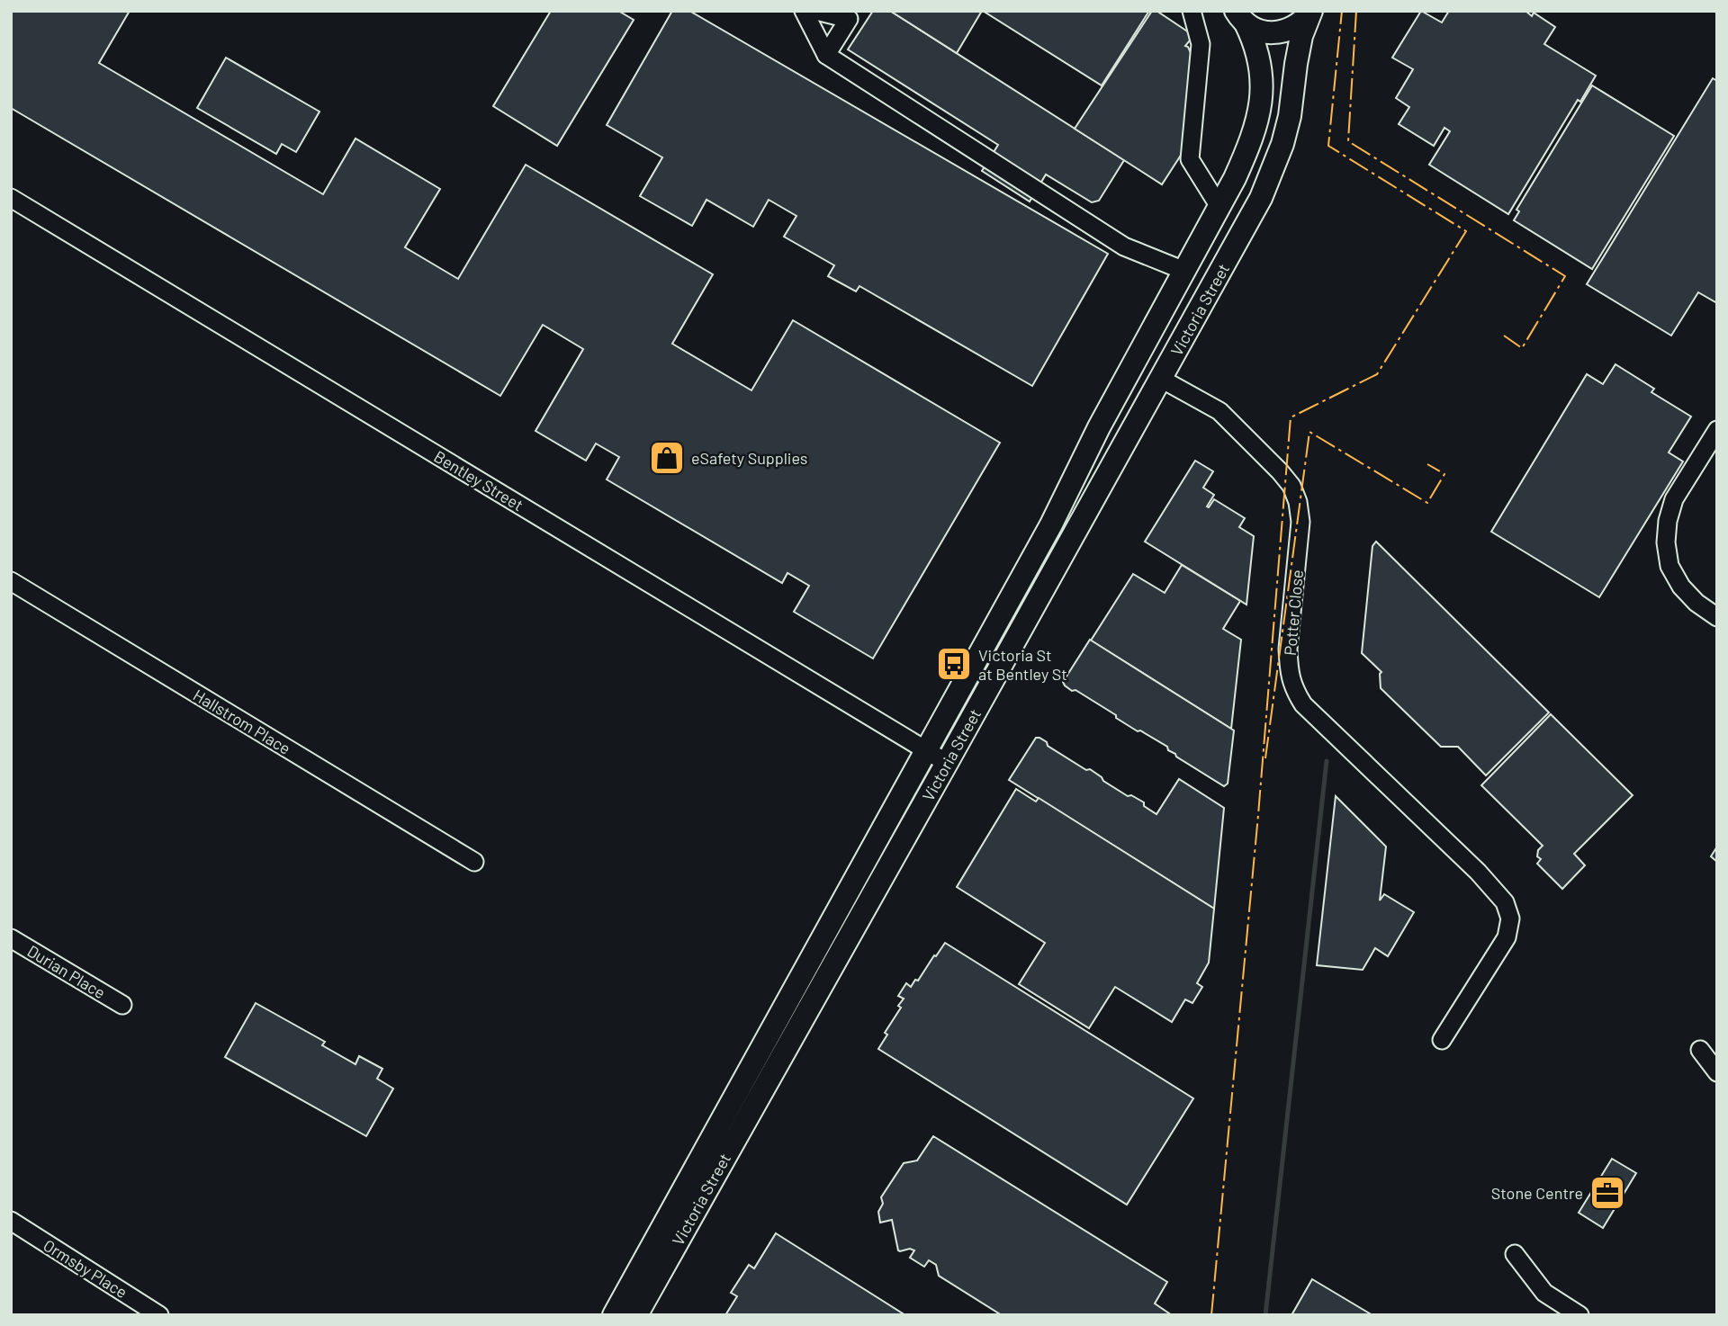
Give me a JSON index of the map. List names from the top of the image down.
{
  "streets": {
    "main road": ["Victoria Street"],
    "street": [
      "Bentley Street",
      "Potter Close",
      "Hallstrom Place",
      "Durian Place",
      "Ormsby Place"
    ]
  },
  "crossings": [
    ["Victoria Street", "Bentley Street"],
    ["Victoria Street", "Potter Close"]
  ],
  "places": {
    "shop": ["eSafety Supplies"],
    "bus stop": ["Victoria St at Bentley St"],
    "office": ["Stone Centre"]
  }
}
